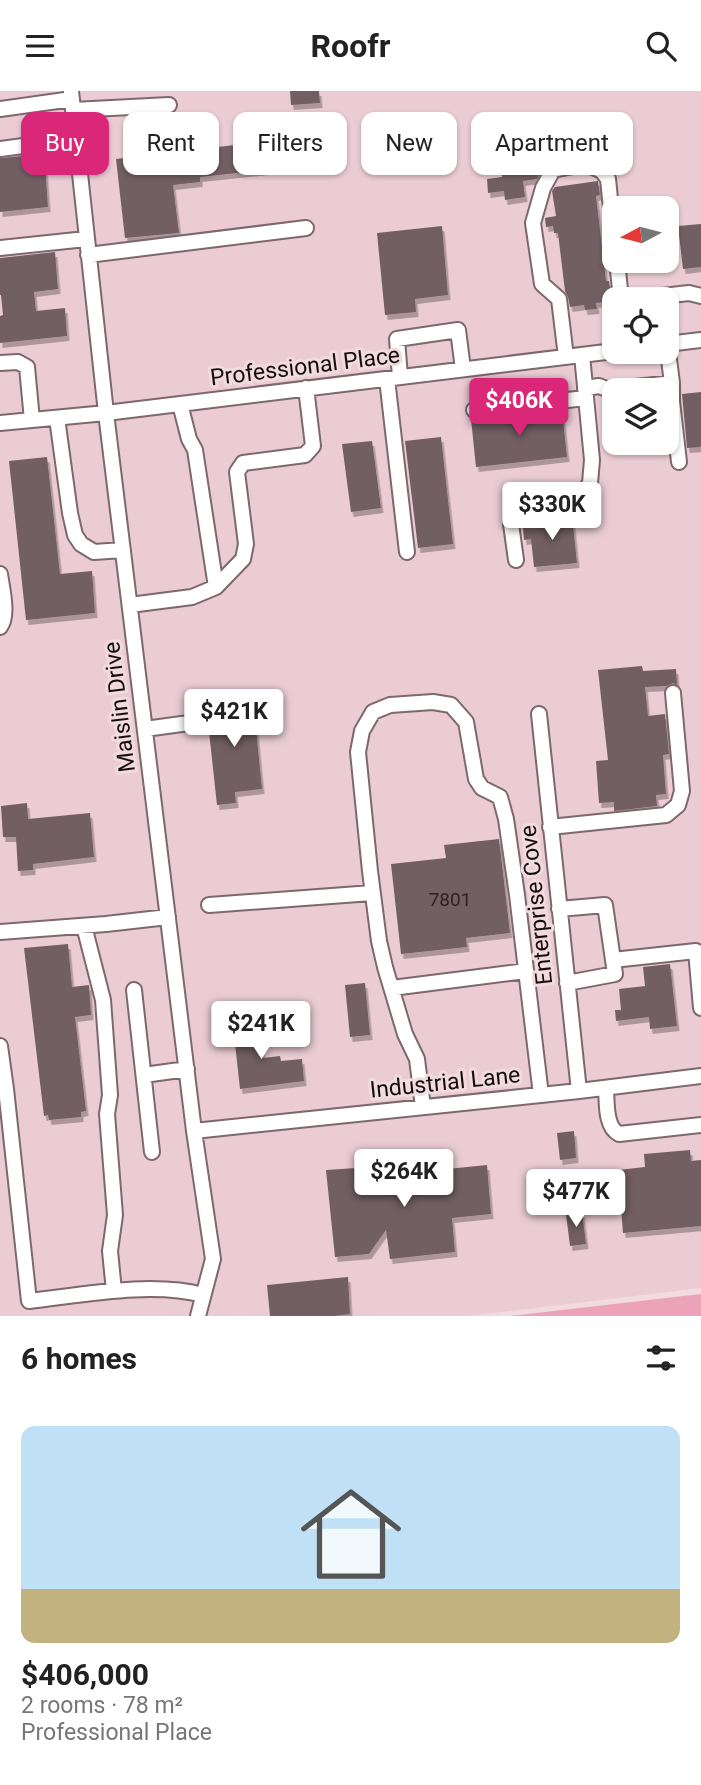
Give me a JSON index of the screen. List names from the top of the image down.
{
  "streets": {
    "street": [
      "Professional Place",
      "Maislin Drive",
      "Enterprise Cove",
      "Industrial Lane"
    ]
  },
  "crossings": [
    ["Professional Place", "Maislin Drive"],
    ["Maislin Drive", "Industrial Lane"],
    ["Enterprise Cove", "Industrial Lane"]
  ],
  "house_numbers": ["7801"],
  "north": "left",
  "page": {
    "header": "Roofr",
    "chip": [
      "Buy",
      "Rent",
      "Filters",
      "New",
      "Apartment"
    ],
    "price": [
      "$406K",
      "$330K",
      "$421K",
      "$241K",
      "$264K",
      "$477K"
    ],
    "heading": "6 homes",
    "list": [
      {
        "name": "$406,000",
        "note": "2 rooms · 78 m² · Professional Place"
      }
    ]
  }
}
